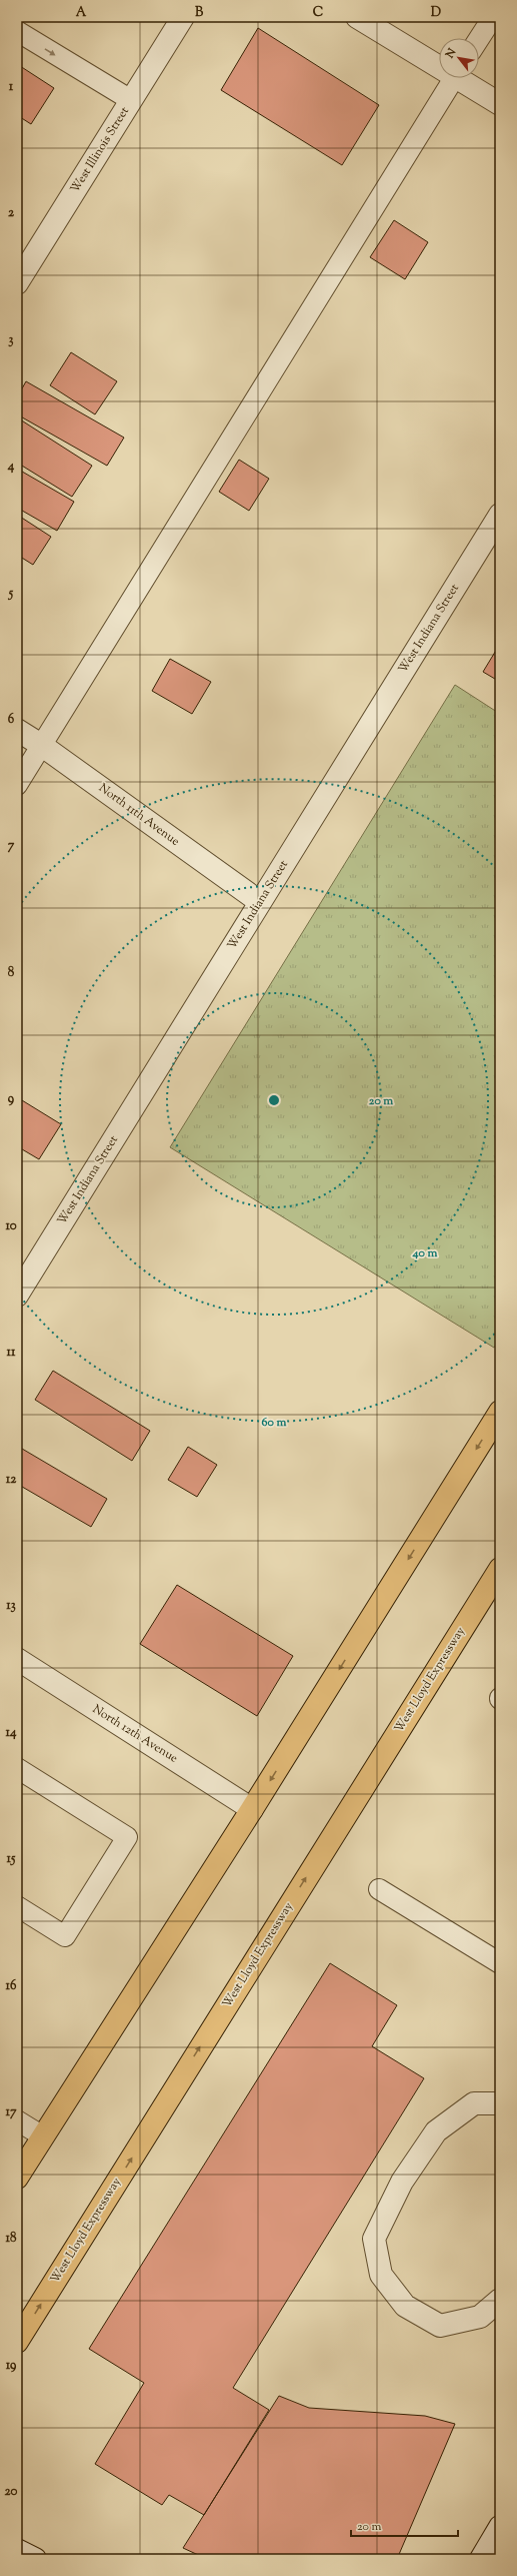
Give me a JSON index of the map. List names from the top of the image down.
{
  "streets": {
    "highway": ["West Lloyd Expressway"],
    "street": [
      "West Illinois Street",
      "West Indiana Street",
      "North 11th Avenue",
      "North 12th Avenue"
    ]
  },
  "crossings": [
    ["West Indiana Street", "North 11th Avenue"]
  ],
  "scale_bar": "20 m",
  "north": "top left",
  "grid": {
    "columns": [
      "A",
      "B",
      "C",
      "D"
    ],
    "rows": [
      "1",
      "2",
      "3",
      "4",
      "5",
      "6",
      "7",
      "8",
      "9",
      "10",
      "11",
      "12",
      "13",
      "14",
      "15",
      "16",
      "17",
      "18",
      "19",
      "20"
    ]
  },
  "rings": ["20 m", "40 m", "60 m"]
}
